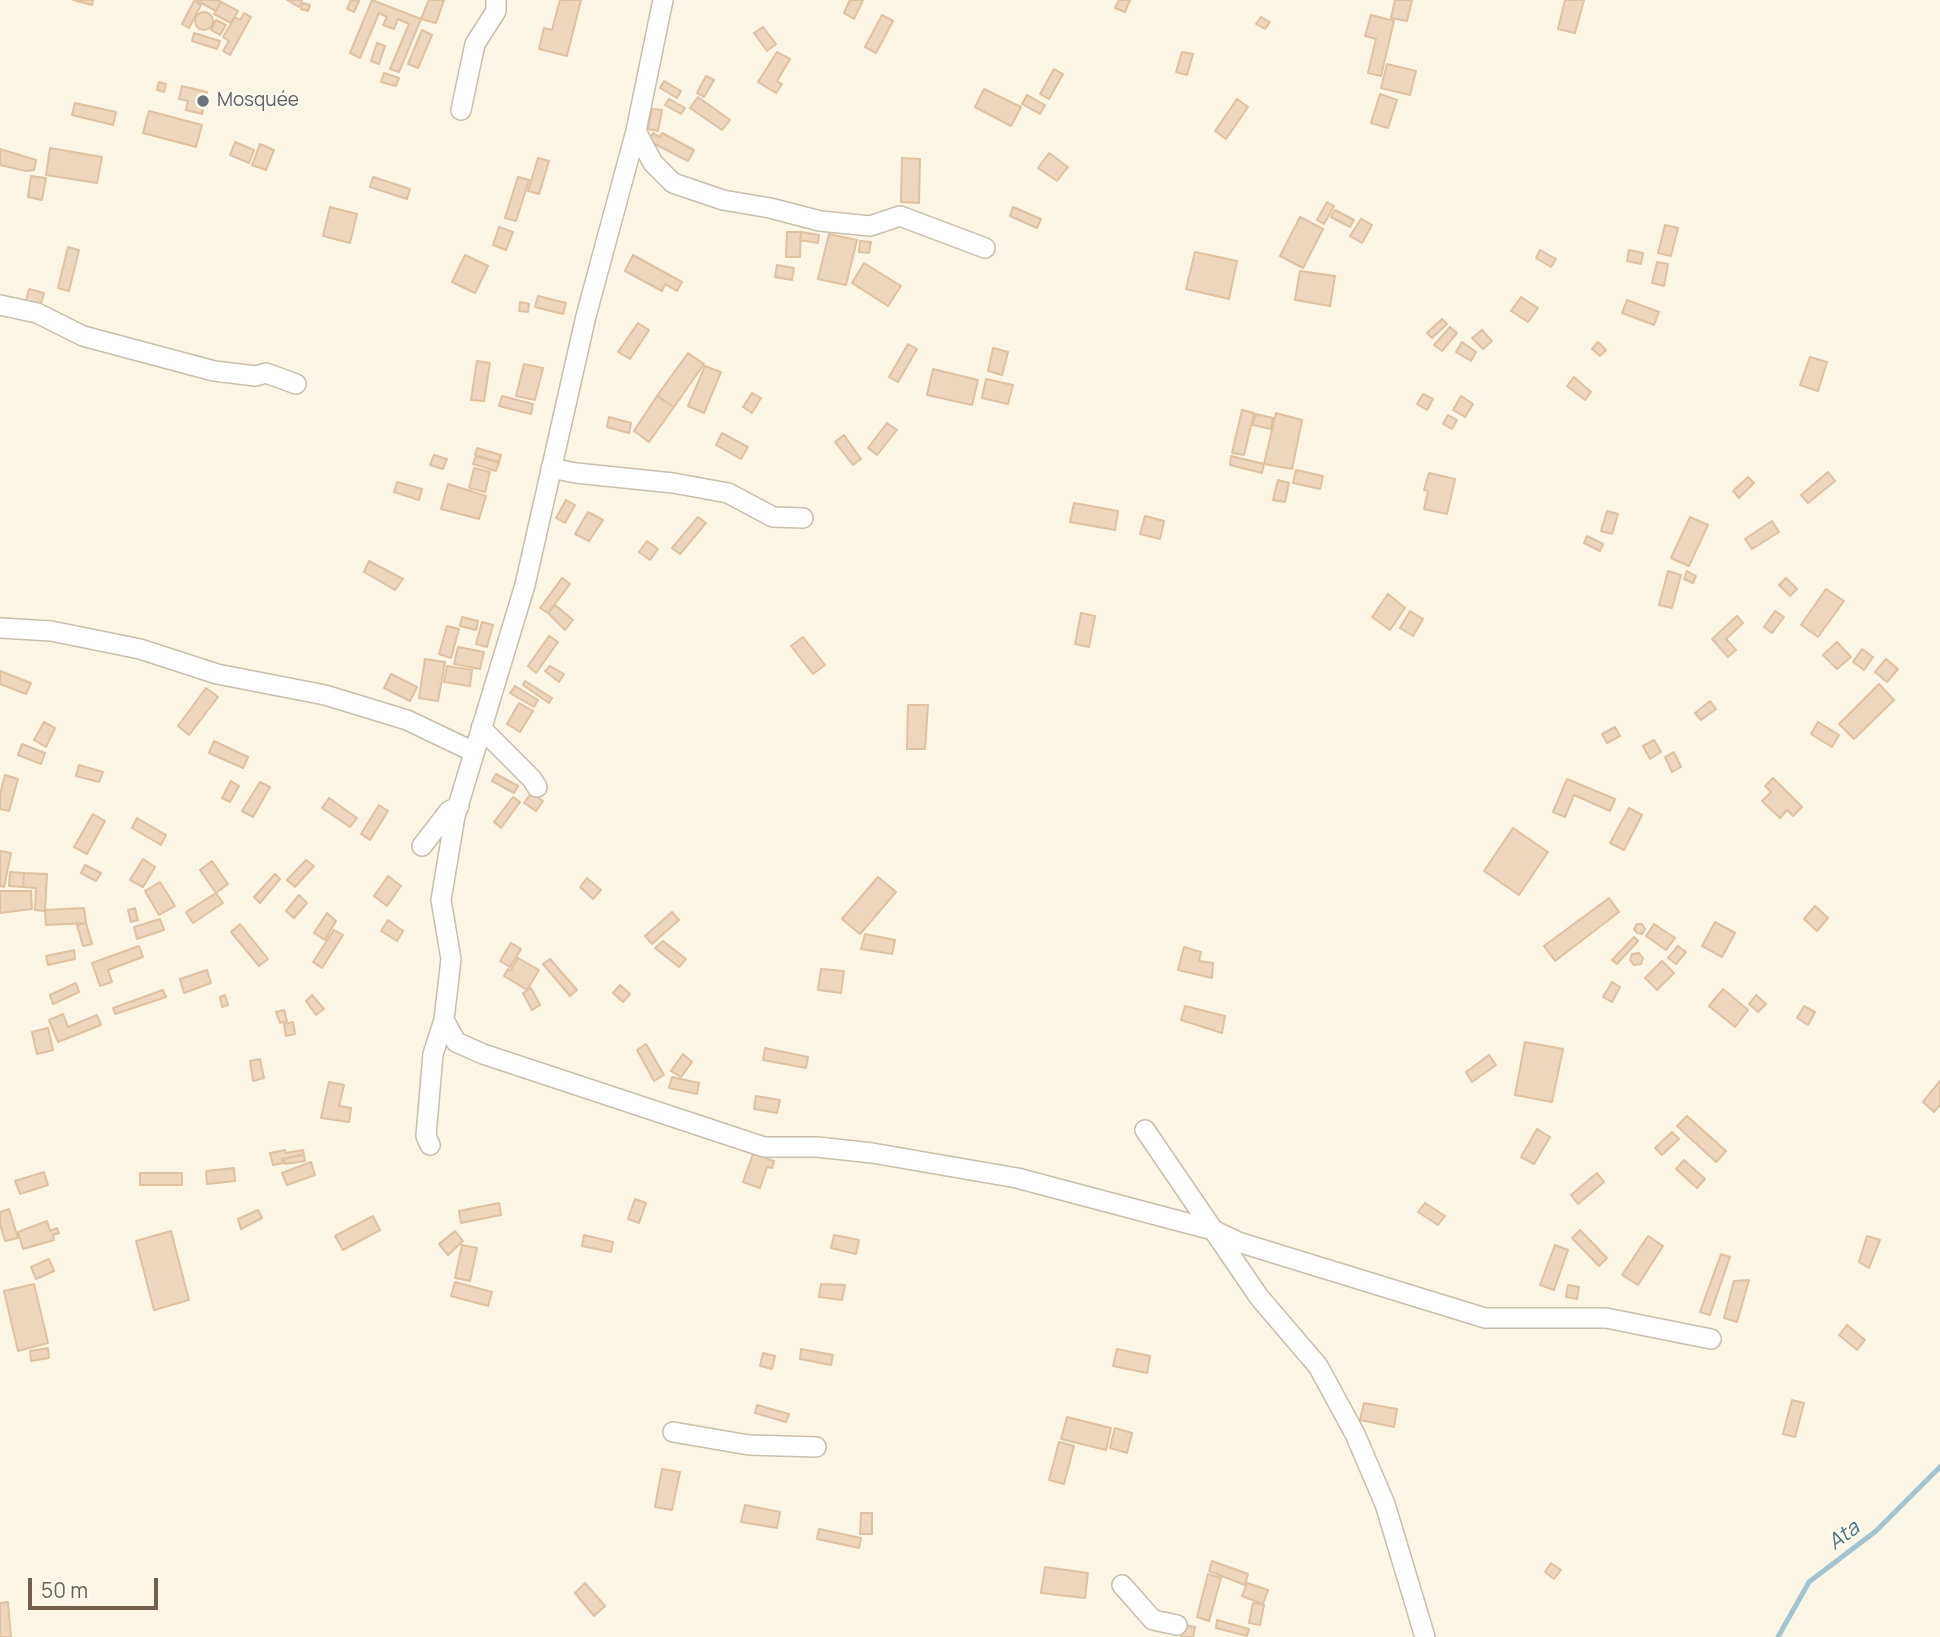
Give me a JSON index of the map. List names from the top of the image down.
{
  "water": ["Ata"],
  "places": ["Mosquée"],
  "scale_bar": "50 m"
}
